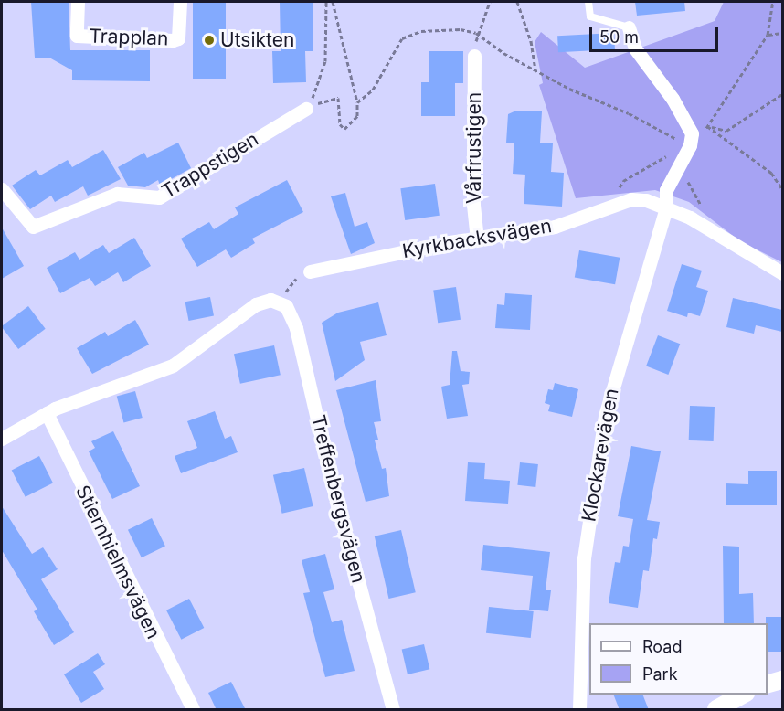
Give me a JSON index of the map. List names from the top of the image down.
{
  "streets": {
    "street": [
      "Trapplan",
      "Vårfrustigen",
      "Trappstigen",
      "Kyrkbacksvägen",
      "Klockarevägen",
      "Treffenbergsvägen",
      "Stiernhielmsvägen"
    ]
  },
  "crossings": [
    ["Vårfrustigen", "Kyrkbacksvägen"],
    ["Kyrkbacksvägen", "Klockarevägen"]
  ],
  "places": ["Utsikten"],
  "legend": ["Road", "Park"],
  "scale_bar": "50 m"
}
